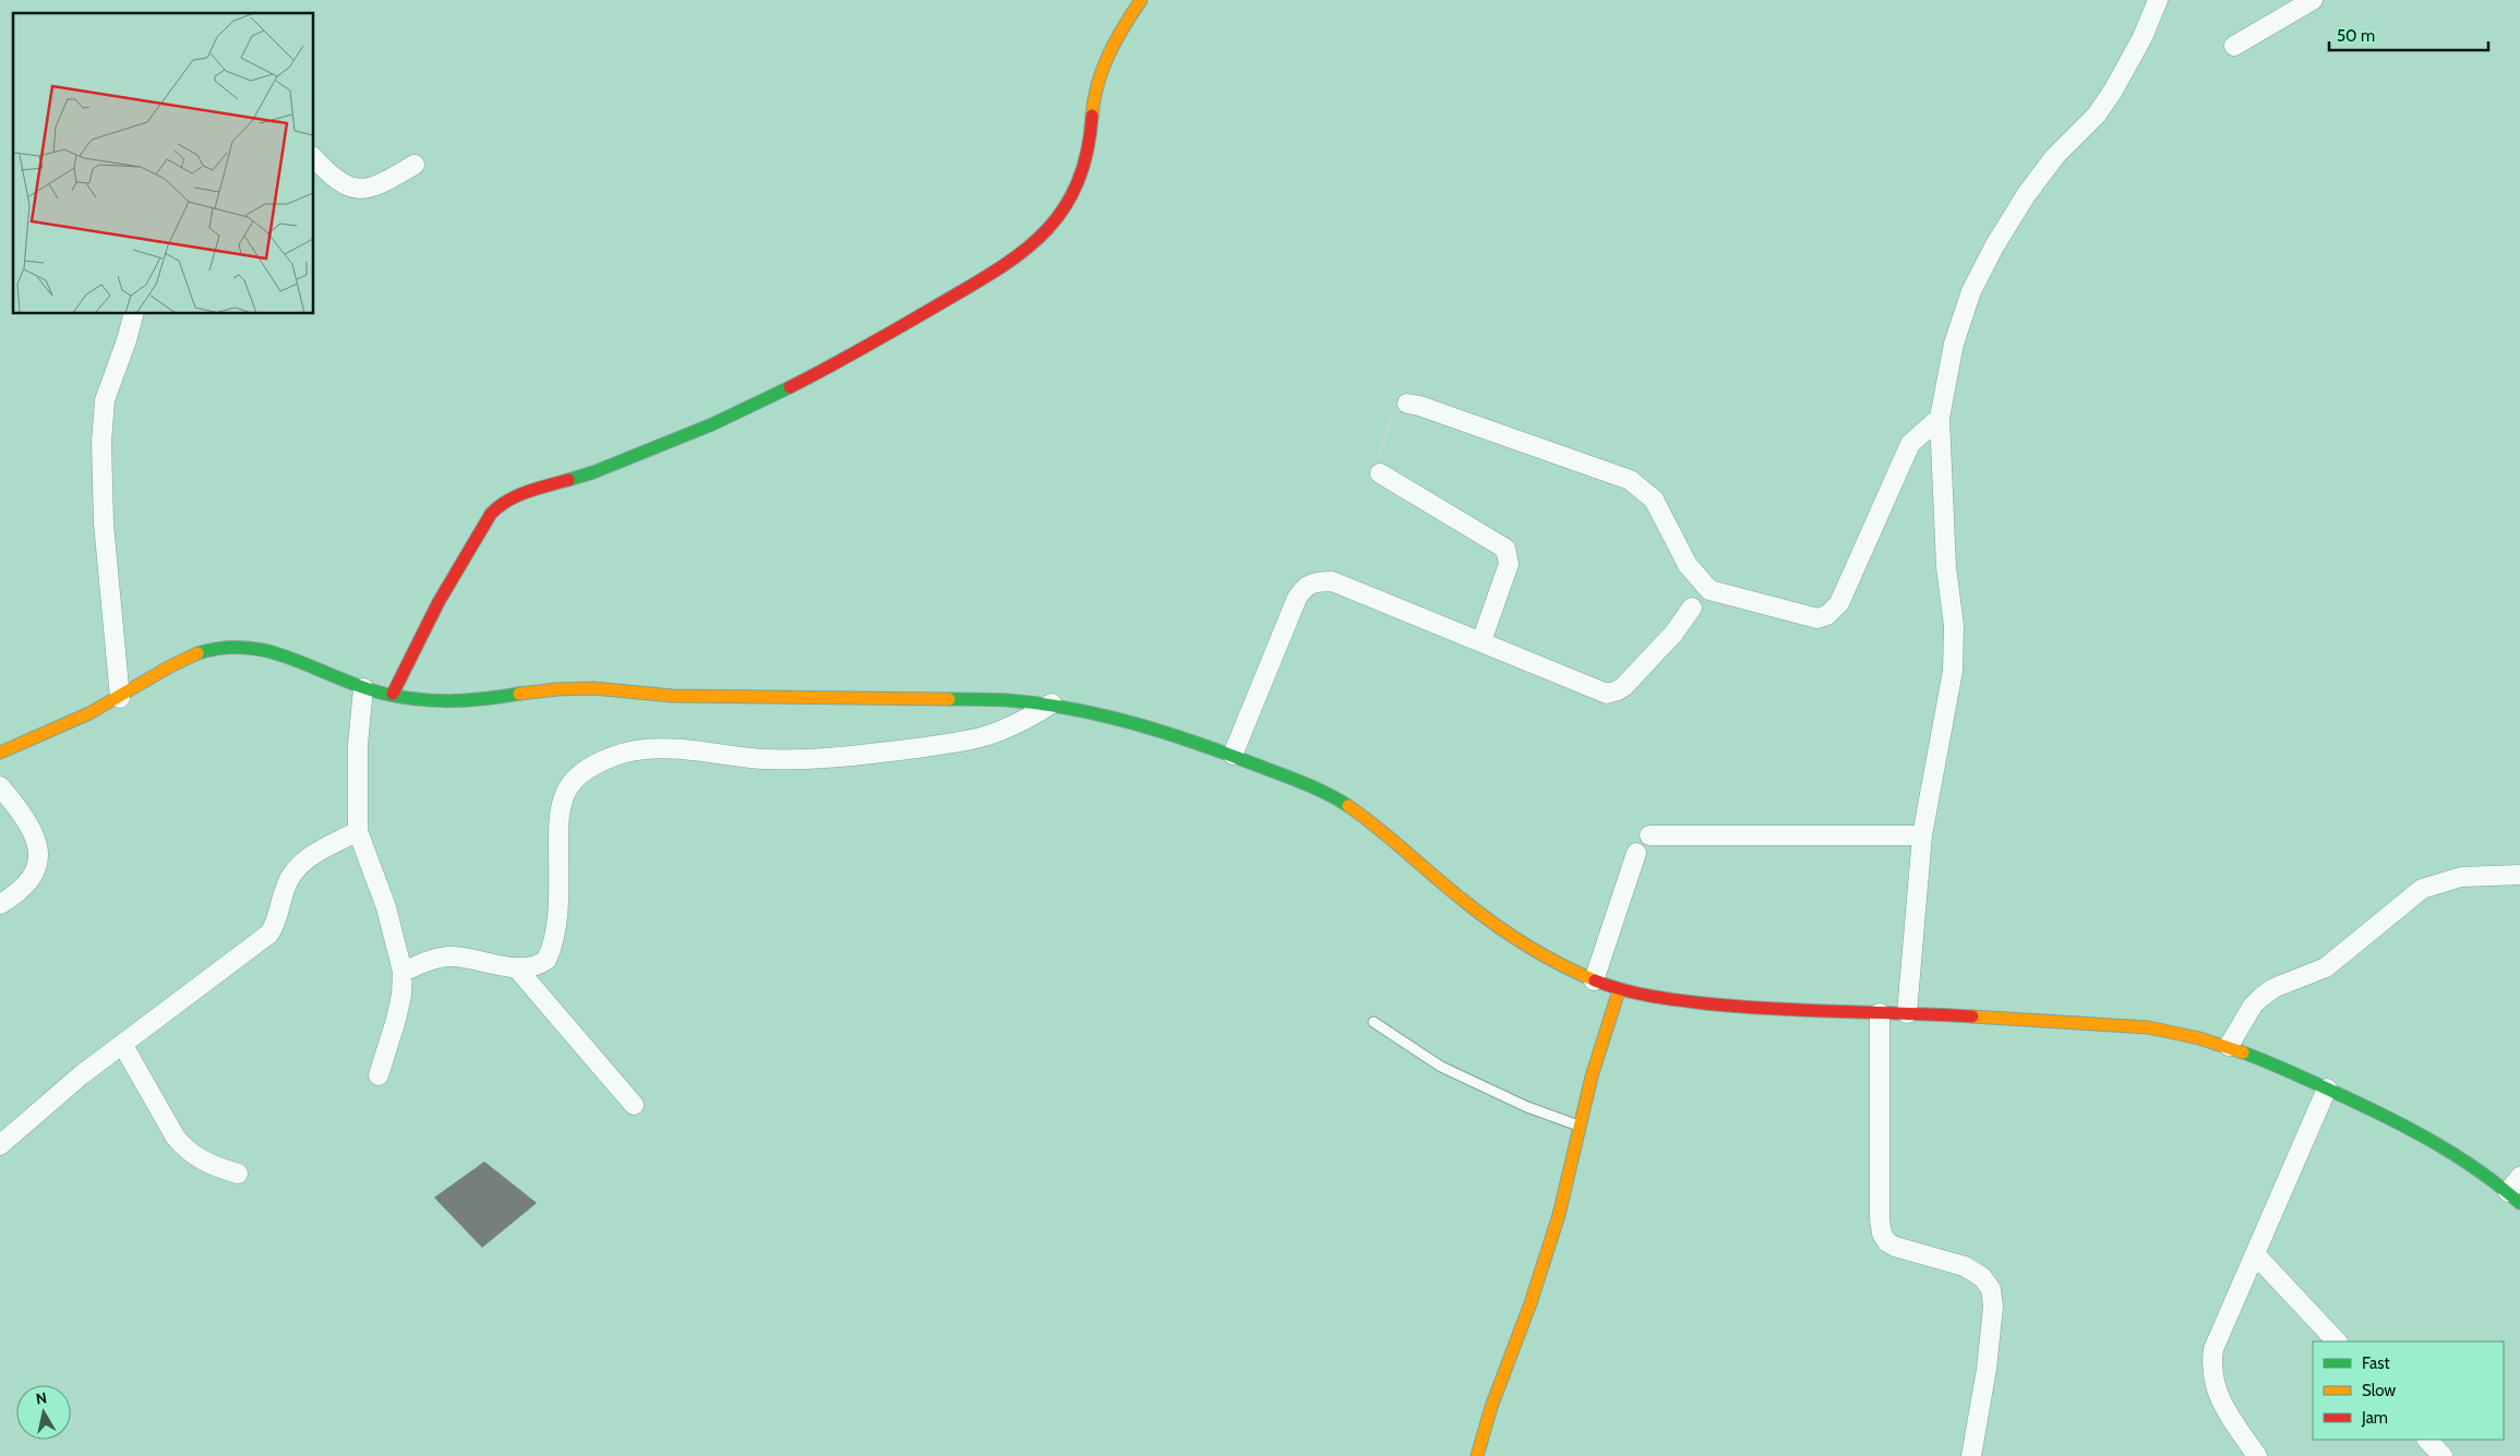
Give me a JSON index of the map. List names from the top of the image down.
{
  "legend": ["Fast", "Slow", "Jam"],
  "scale_bar": "50 m",
  "north": "top"
}
